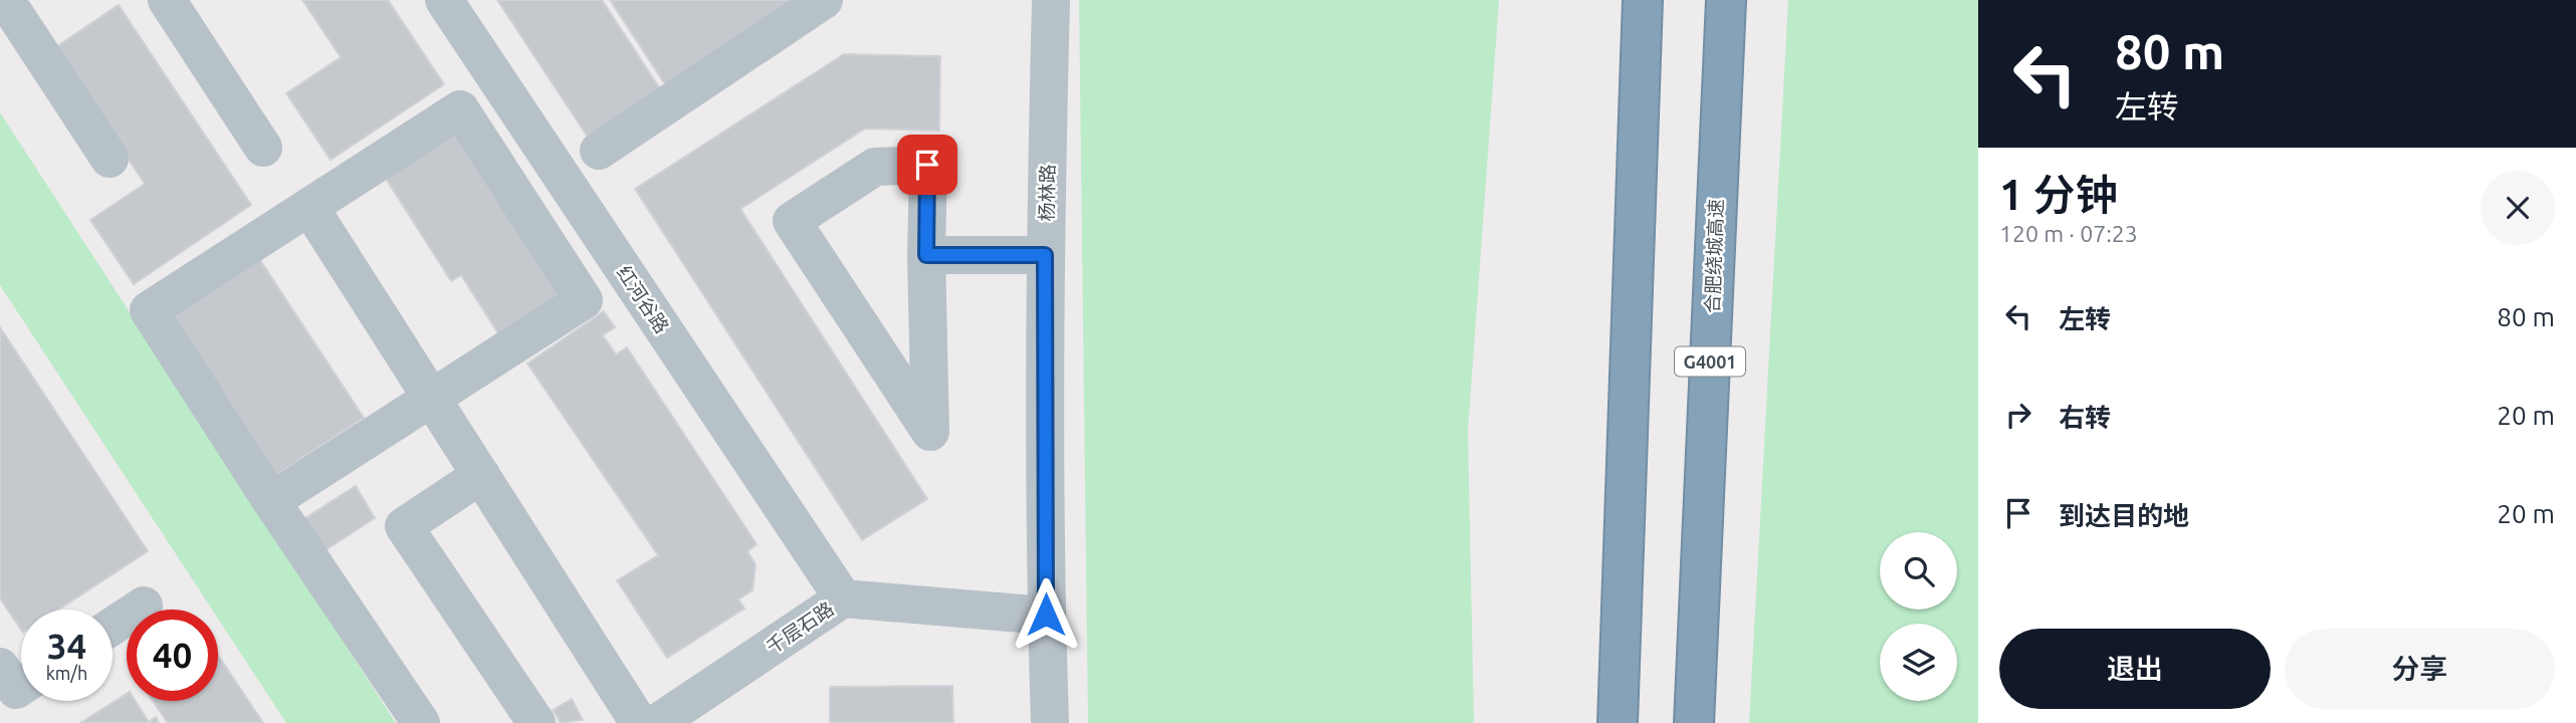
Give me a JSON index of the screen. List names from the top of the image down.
{
  "streets": {
    "highway": ["合肥绕城高速", "G4001"],
    "street": ["杨林路", "红河谷路", "千层石路"]
  },
  "crossings": [
    ["杨林路", "千层石路"],
    ["红河谷路", "千层石路"]
  ],
  "page": {
    "turn": ["80 m", "左转"],
    "heading": ["1 分钟", "120 m · 07:23"],
    "list": [
      {
        "name": "左转",
        "value": "80 m"
      },
      {
        "name": "右转",
        "value": "20 m"
      },
      {
        "name": "到达目的地",
        "value": "20 m"
      }
    ],
    "speed": "34 km/h",
    "limit": "40",
    "buttons": ["退出", "分享"]
  }
}
